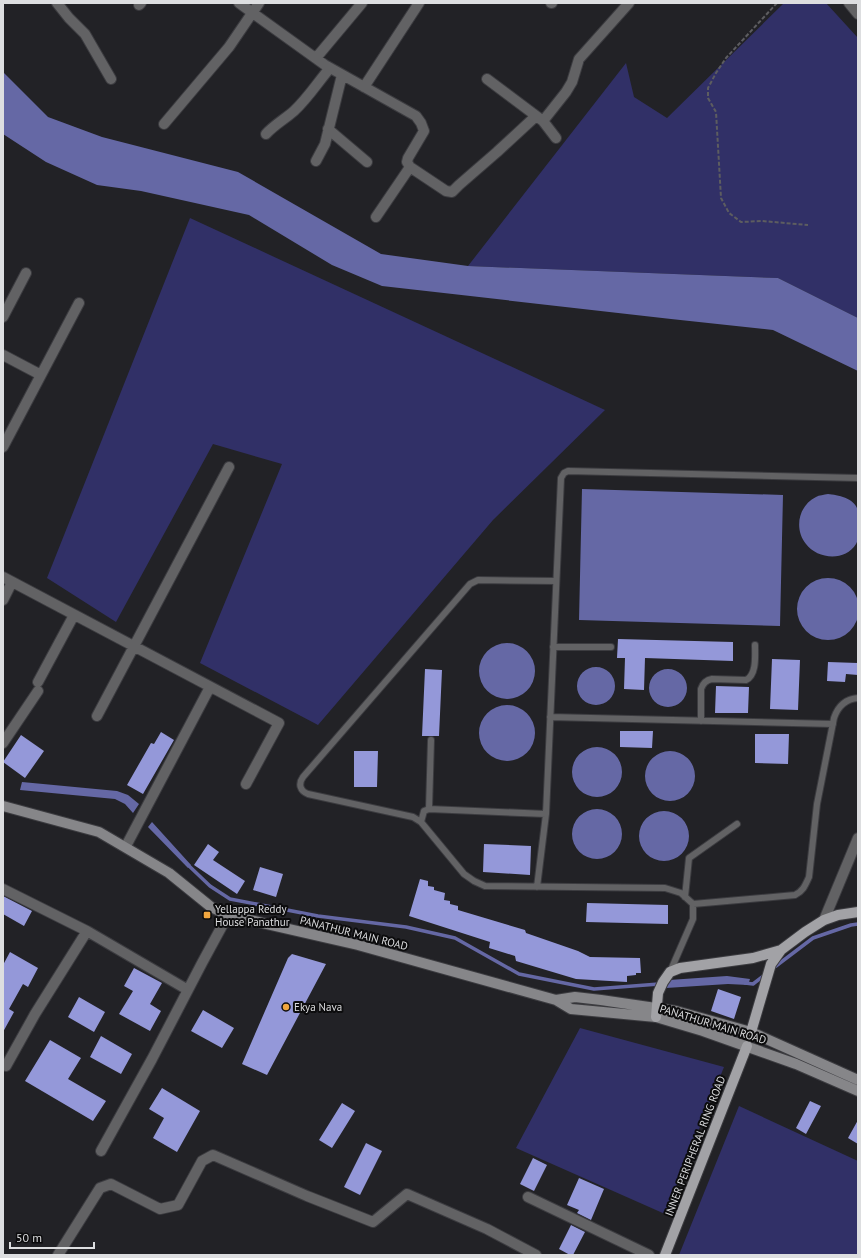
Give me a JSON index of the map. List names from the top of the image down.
{
  "streets": {
    "main road": ["INNER PERIPHERAL RING ROAD"],
    "street": ["PANATHUR MAIN ROAD"]
  },
  "crossings": [
    ["PANATHUR MAIN ROAD", "INNER PERIPHERAL RING ROAD"]
  ],
  "places": {
    "transit": ["Yellappa Reddy House Panathur"],
    "other": ["Ekya Nava"]
  },
  "scale_bar": "50 m"
}
